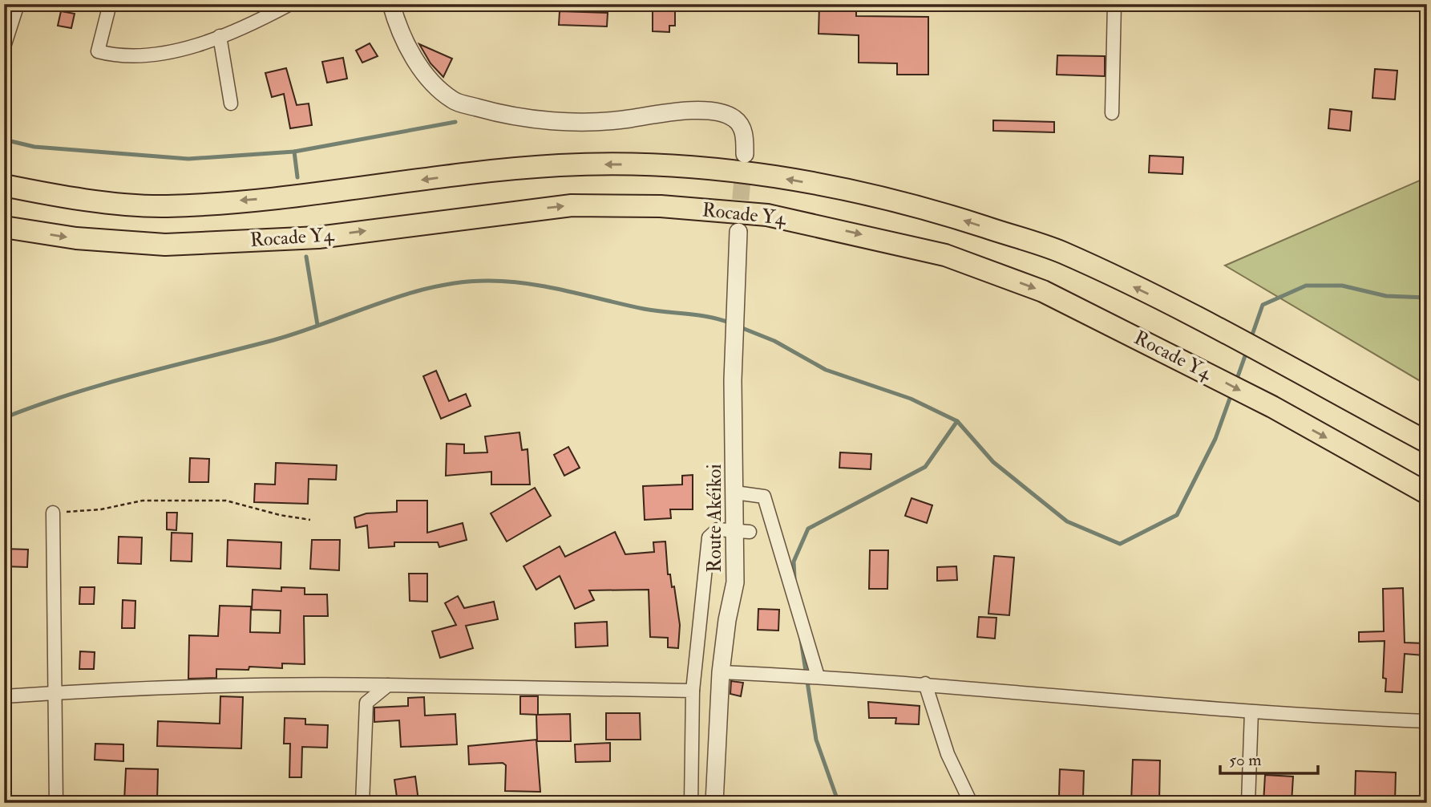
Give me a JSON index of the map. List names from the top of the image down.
{
  "streets": {
    "highway": ["Rocade Y4"],
    "street": ["Route Akéikoi"]
  },
  "scale_bar": "50 m"
}
